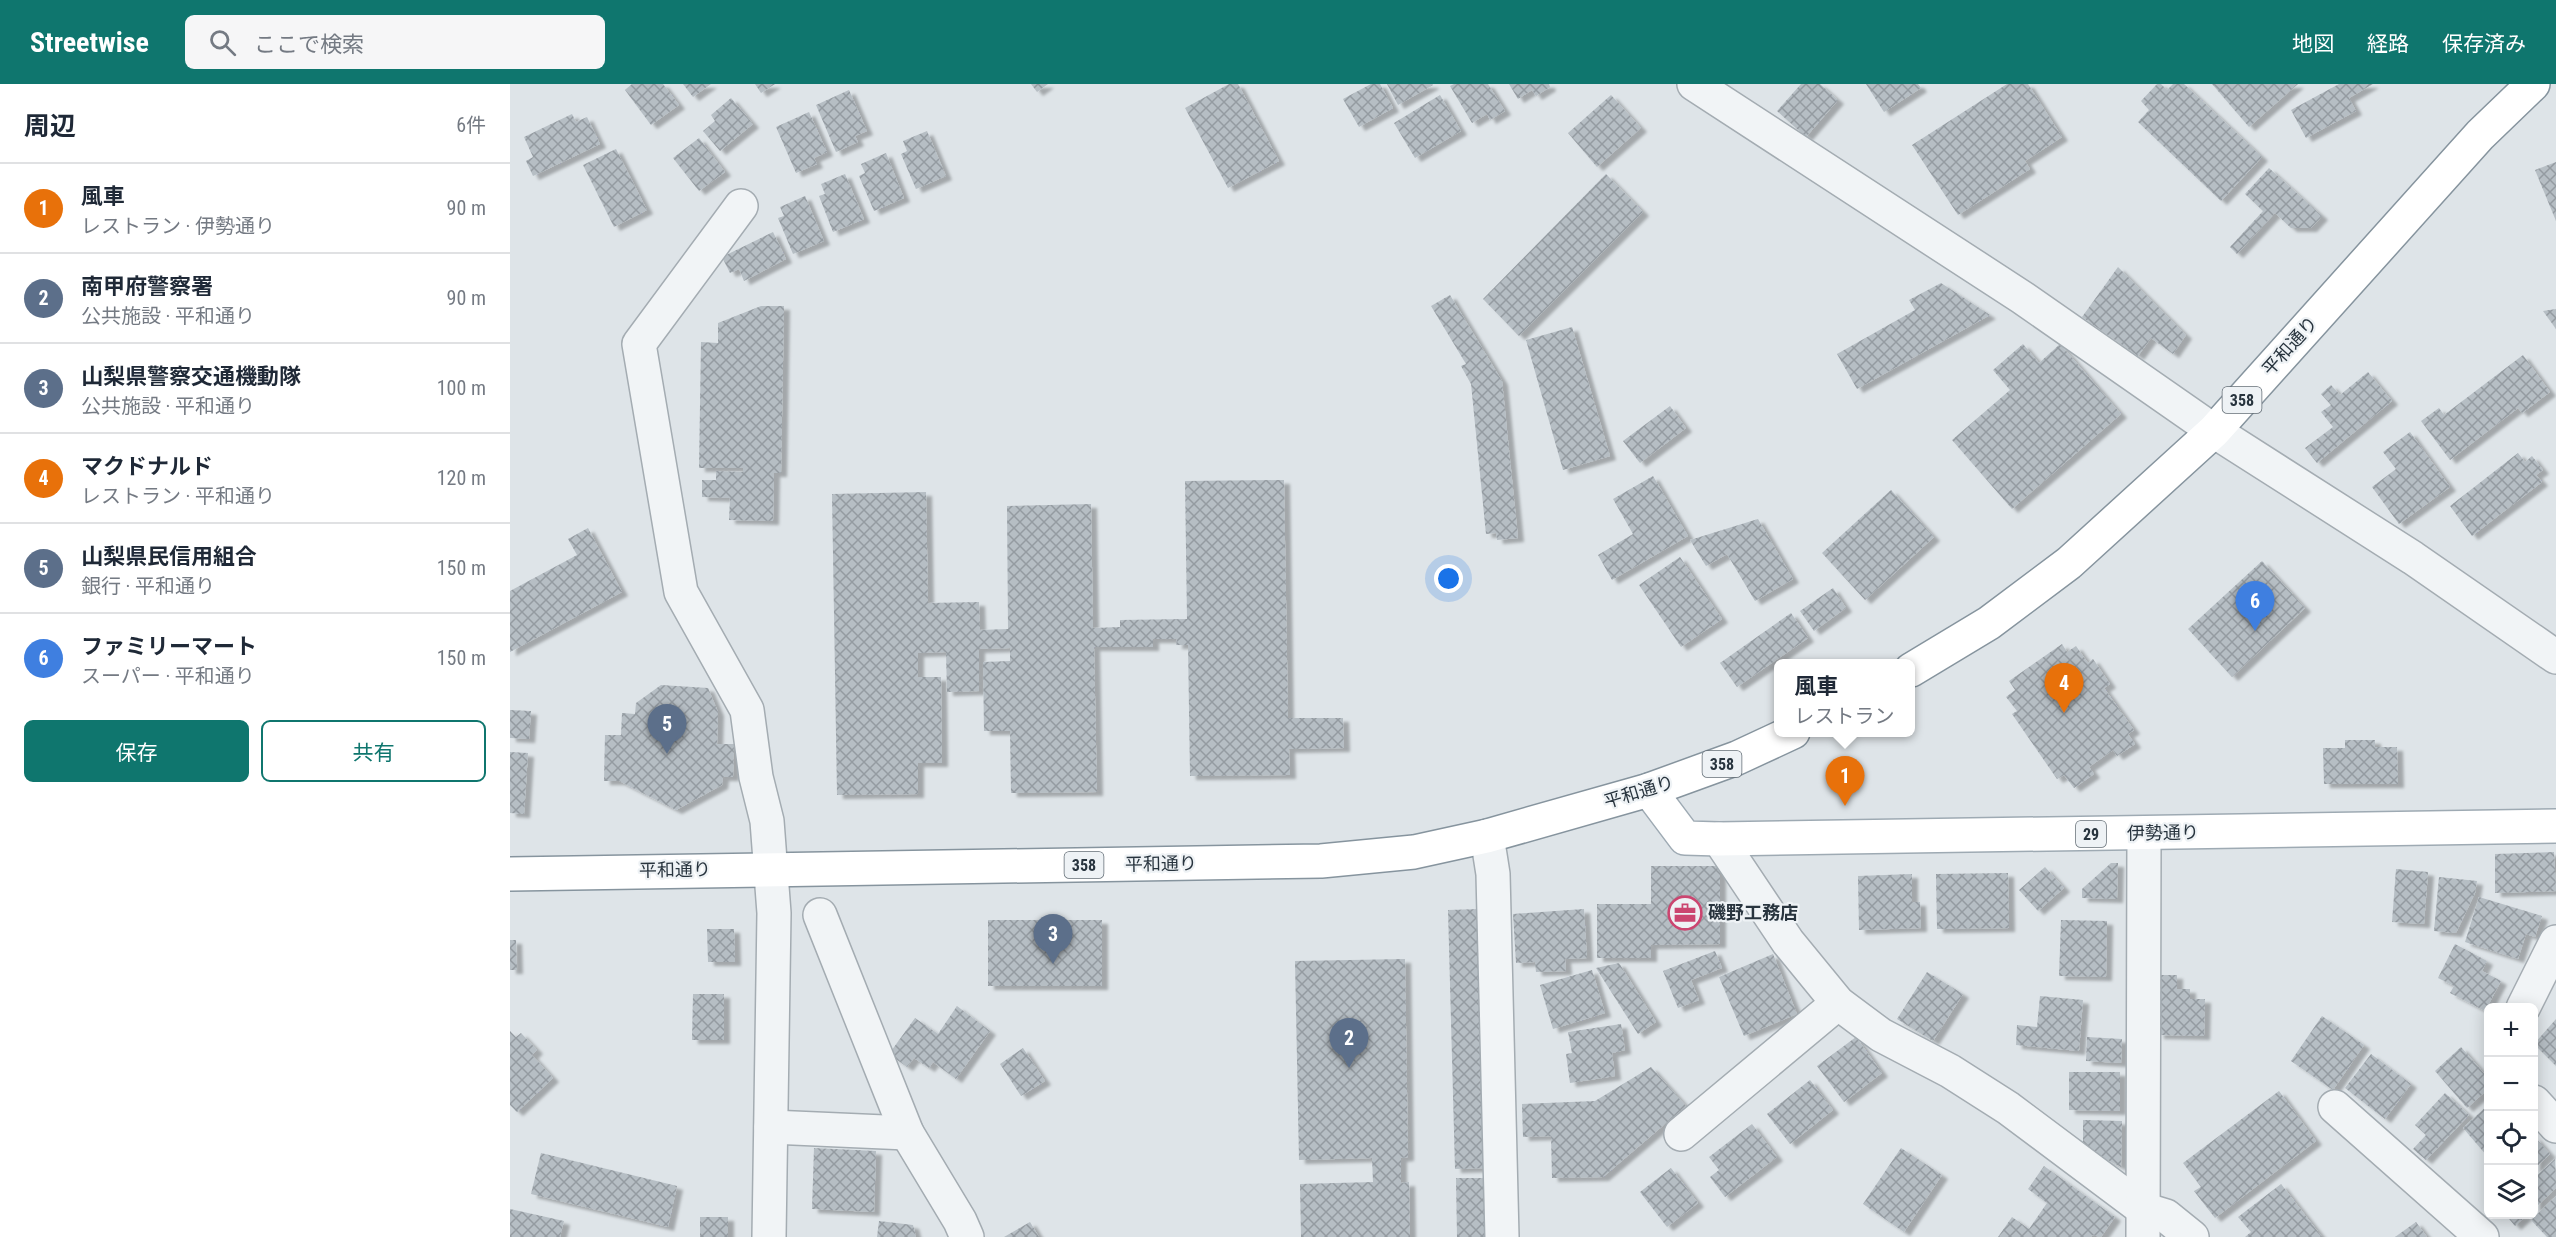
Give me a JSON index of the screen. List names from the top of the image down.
{
  "streets": {
    "main road": [
      "平和通り",
      "358",
      "伊勢通り",
      "29"
    ]
  },
  "crossings": [
    ["平和通り", "伊勢通り"]
  ],
  "places": {
    "office": ["磯野工務店"]
  },
  "page": {
    "header": "Streetwise",
    "search": "ここで検索",
    "nav": ["地図", "経路", "保存済み"],
    "heading": ["周辺", "6件"],
    "list": [
      {
        "mark": "1",
        "name": "風車",
        "note": "レストラン · 伊勢通り",
        "value": "90 m"
      },
      {
        "mark": "2",
        "name": "南甲府警察署",
        "note": "公共施設 · 平和通り",
        "value": "90 m"
      },
      {
        "mark": "3",
        "name": "山梨県警察交通機動隊",
        "note": "公共施設 · 平和通り",
        "value": "100 m"
      },
      {
        "mark": "4",
        "name": "マクドナルド",
        "note": "レストラン · 平和通り",
        "value": "120 m"
      },
      {
        "mark": "5",
        "name": "山梨県民信用組合",
        "note": "銀行 · 平和通り",
        "value": "150 m"
      },
      {
        "mark": "6",
        "name": "ファミリーマート",
        "note": "スーパー · 平和通り",
        "value": "150 m"
      }
    ],
    "pins": [
      "6",
      "4",
      "5",
      "1",
      "3",
      "2"
    ],
    "popup": ["風車", "レストラン"],
    "buttons": ["保存", "共有"],
    "map_buttons": ["+", "−"]
  }
}
